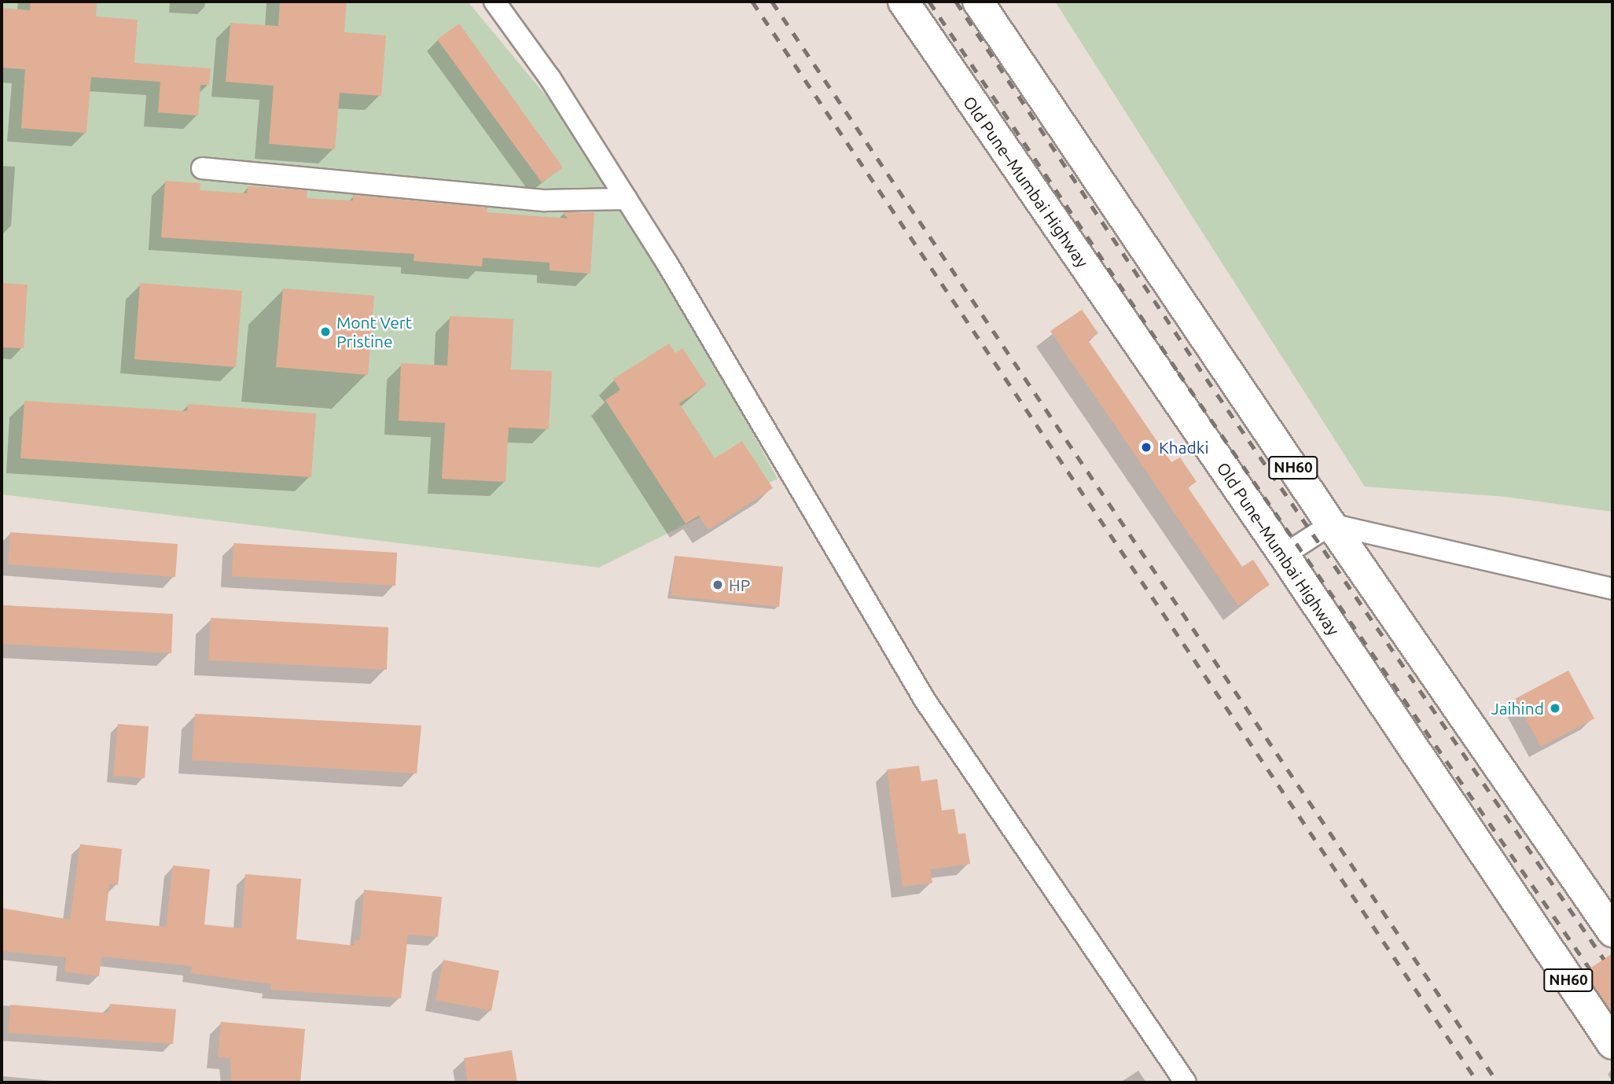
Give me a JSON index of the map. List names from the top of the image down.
{
  "streets": {
    "highway": ["Old Pune–Mumbai Highway", "NH60"]
  },
  "places": [
    "Mont Vert Pristine",
    "Khadki",
    "HP",
    "Jaihind"
  ]
}
